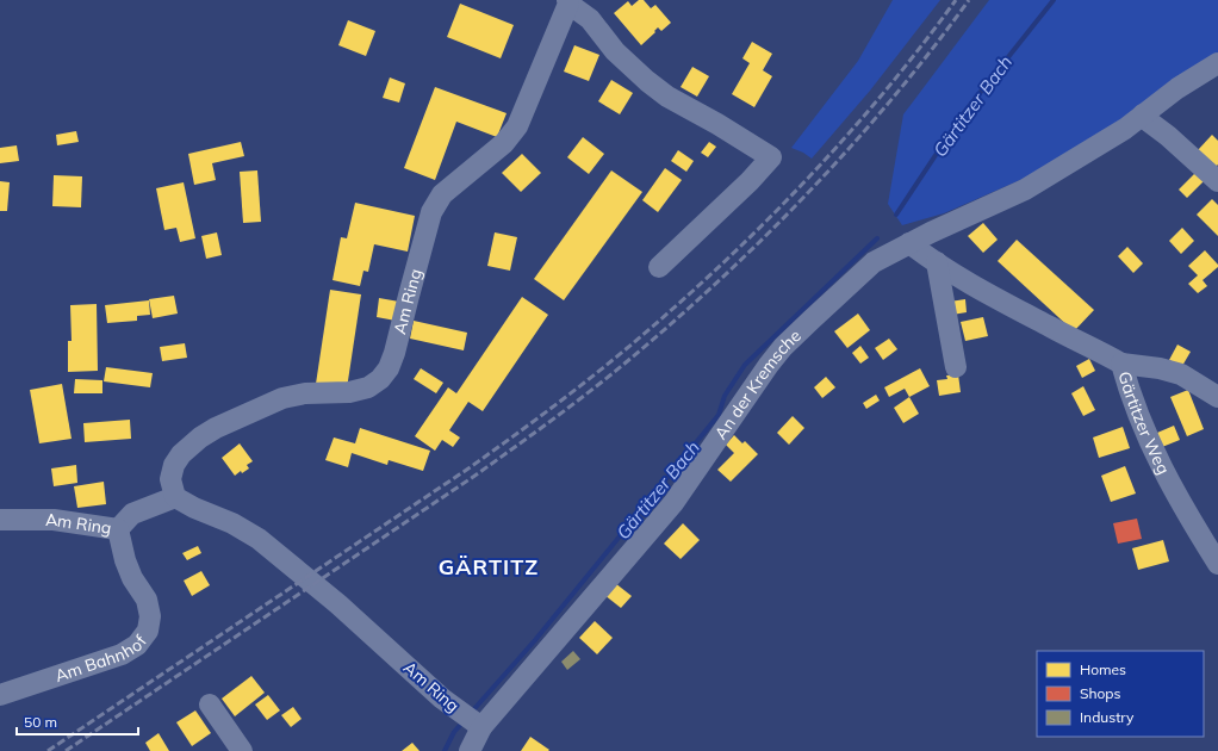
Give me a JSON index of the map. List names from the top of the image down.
{
  "streets": {
    "street": [
      "Am Ring",
      "An der Kremsche",
      "Gärtitzer Weg",
      "Am Bahnhof"
    ]
  },
  "crossings": [
    ["Am Ring", "An der Kremsche"],
    ["Am Ring", "Am Bahnhof"],
    ["An der Kremsche", "Gärtitzer Weg"]
  ],
  "districts": ["GÄRTITZ"],
  "water": ["Gärtitzer Bach"],
  "legend": ["Homes", "Shops", "Industry"],
  "scale_bar": "50 m"
}
